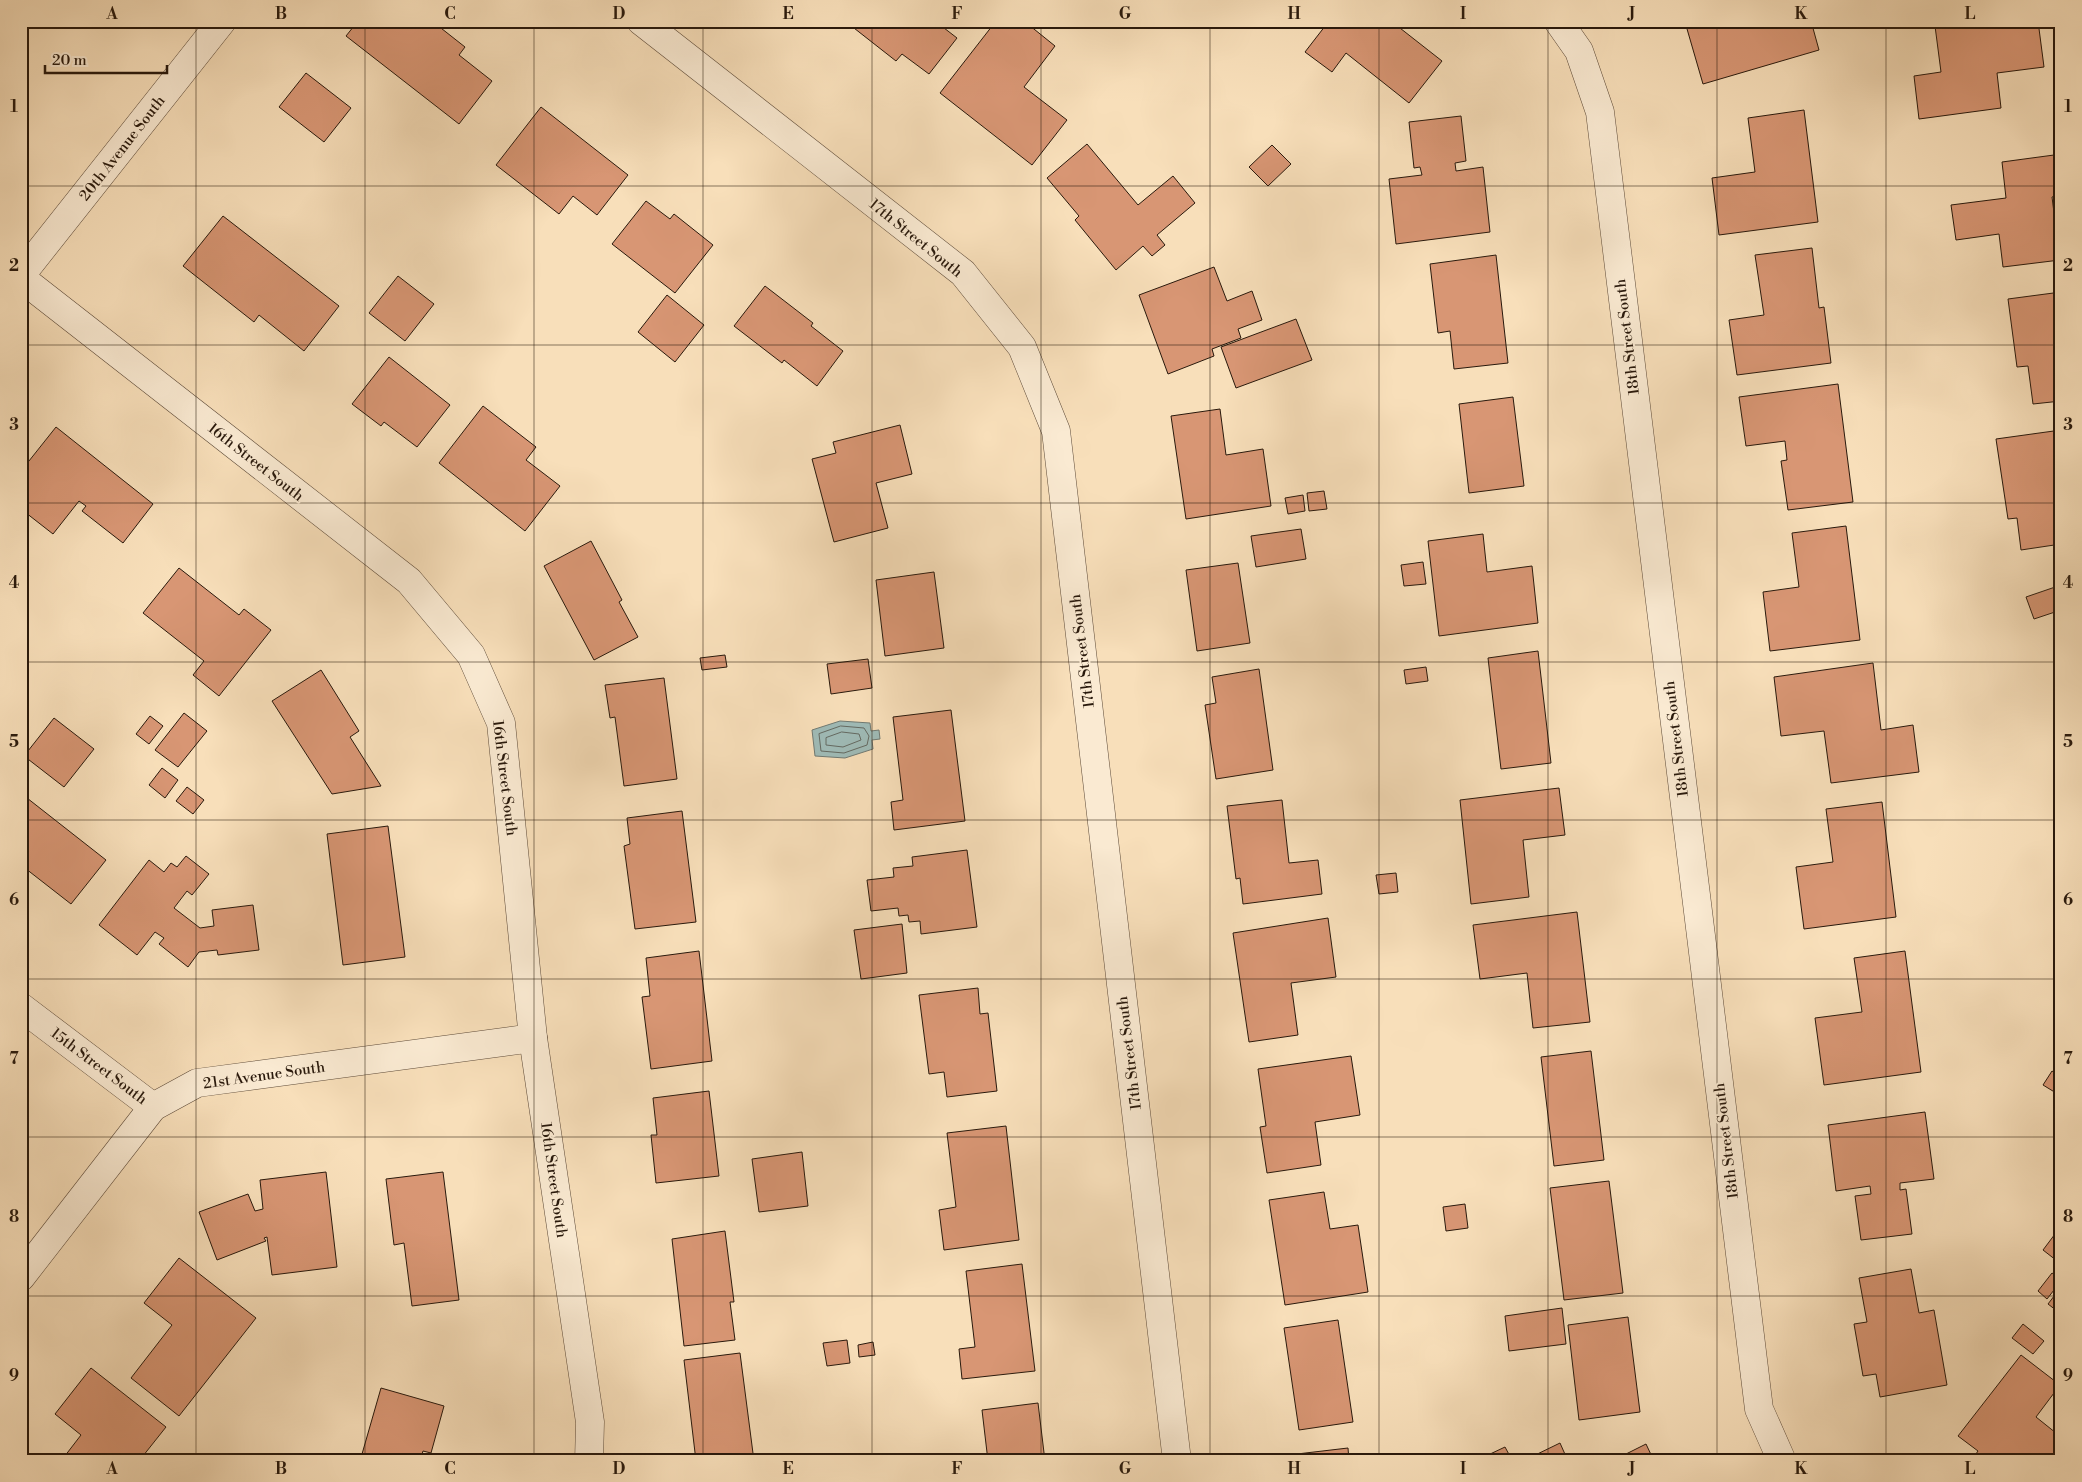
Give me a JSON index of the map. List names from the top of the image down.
{
  "streets": {
    "street": [
      "20th Avenue South",
      "17th Street South",
      "18th Street South",
      "16th Street South",
      "15th Street South",
      "21st Avenue South"
    ]
  },
  "crossings": [
    ["20th Avenue South", "16th Street South"],
    ["16th Street South", "21st Avenue South"],
    ["15th Street South", "21st Avenue South"]
  ],
  "scale_bar": "20 m",
  "grid": {
    "columns": [
      "A",
      "B",
      "C",
      "D",
      "E",
      "F",
      "G",
      "H",
      "I",
      "J",
      "K",
      "L"
    ],
    "rows": [
      "1",
      "2",
      "3",
      "4",
      "5",
      "6",
      "7",
      "8",
      "9"
    ]
  }
}
